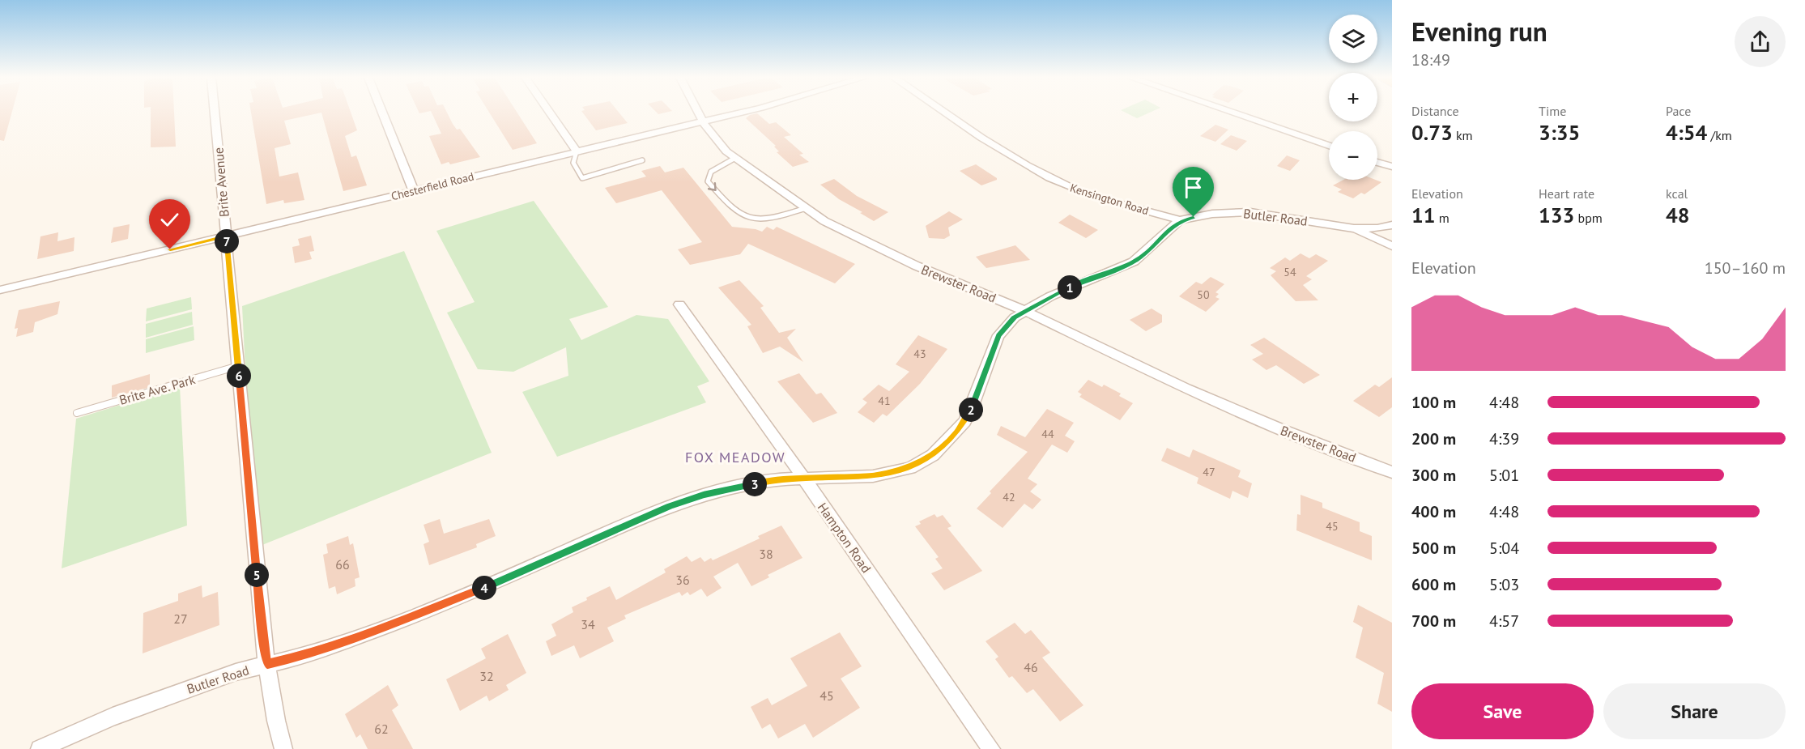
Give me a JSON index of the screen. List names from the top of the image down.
{
  "streets": {
    "street": [
      "Brite Avenue",
      "Chesterfield Road",
      "Kensington Road",
      "Butler Road",
      "Brewster Road",
      "Hampton Road"
    ],
    "lane": ["Brite Ave. Park"]
  },
  "crossings": [
    ["Brite Avenue", "Chesterfield Road"],
    ["Brite Avenue", "Butler Road"],
    ["Brite Avenue", "Brite Ave. Park"],
    ["Chesterfield Road", "Brewster Road"],
    ["Kensington Road", "Butler Road"],
    ["Butler Road", "Brewster Road"],
    ["Butler Road", "Hampton Road"]
  ],
  "districts": ["FOX MEADOW"],
  "house_numbers": [
    "54",
    "50",
    "43",
    "41",
    "44",
    "47",
    "42",
    "45",
    "38",
    "66",
    "36",
    "27",
    "34",
    "46",
    "32",
    "45",
    "62"
  ],
  "page": {
    "heading": ["Evening run", "18:49"],
    "map_buttons": ["+", "−"],
    "stats": [
      ["Distance", "0.73 km"],
      ["Time", "3:35"],
      ["Pace", "4:54 /km"],
      ["Elevation", "11 m"],
      ["Heart rate", "133 bpm"],
      ["kcal", "48"]
    ],
    "pins": [
      "7",
      "1",
      "6",
      "2",
      "3",
      "5",
      "4"
    ],
    "chart": ["Elevation", "150–160 m"],
    "list": [
      {
        "name": "100 m",
        "note": "4:48"
      },
      {
        "name": "200 m",
        "note": "4:39"
      },
      {
        "name": "300 m",
        "note": "5:01"
      },
      {
        "name": "400 m",
        "note": "4:48"
      },
      {
        "name": "500 m",
        "note": "5:04"
      },
      {
        "name": "600 m",
        "note": "5:03"
      },
      {
        "name": "700 m",
        "note": "4:57"
      }
    ],
    "buttons": ["Save", "Share"]
  }
}
